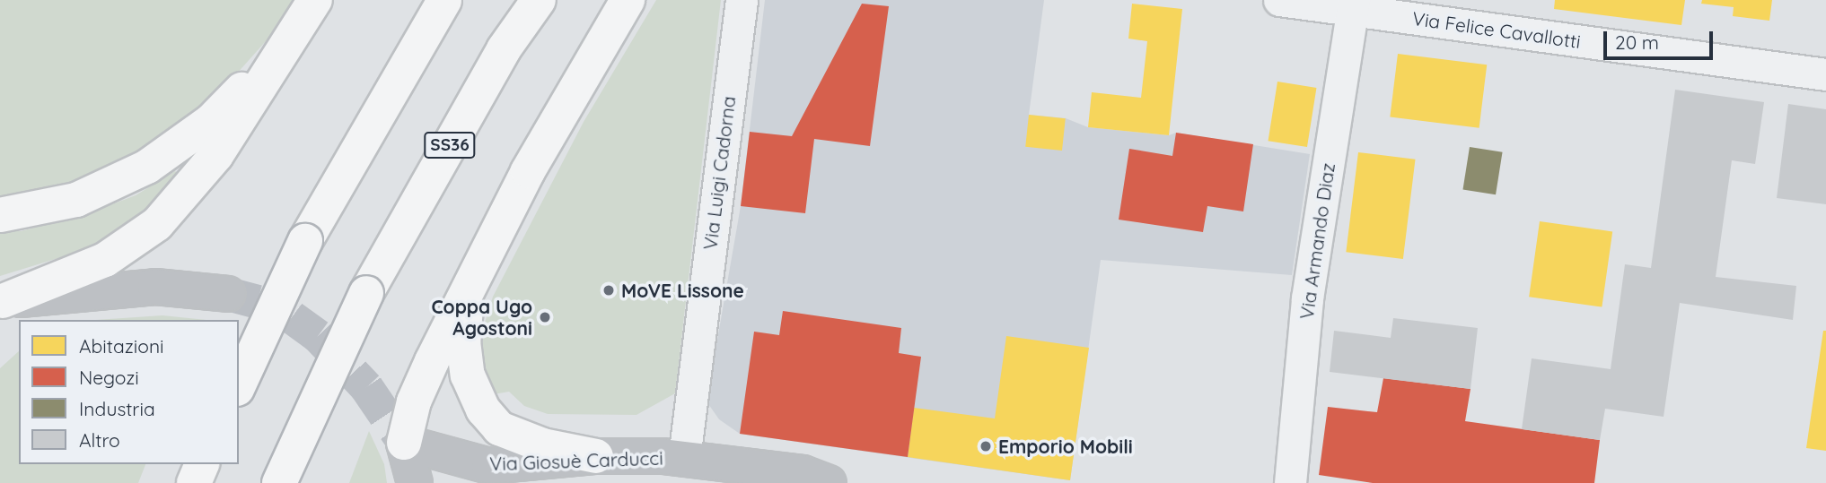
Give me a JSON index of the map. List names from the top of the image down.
{
  "streets": {
    "highway": ["SS36"],
    "street": [
      "Via Felice Cavallotti",
      "Via Luigi Cadorna",
      "Via Armando Diaz",
      "Via Giosuè Carducci"
    ]
  },
  "crossings": [
    ["Via Felice Cavallotti", "Via Armando Diaz"],
    ["Via Luigi Cadorna", "Via Giosuè Carducci"]
  ],
  "places": ["MoVE Lissone", "Coppa Ugo Agostoni", "Emporio Mobili"],
  "legend": [
    "Abitazioni",
    "Negozi",
    "Industria",
    "Altro"
  ],
  "scale_bar": "20 m"
}
